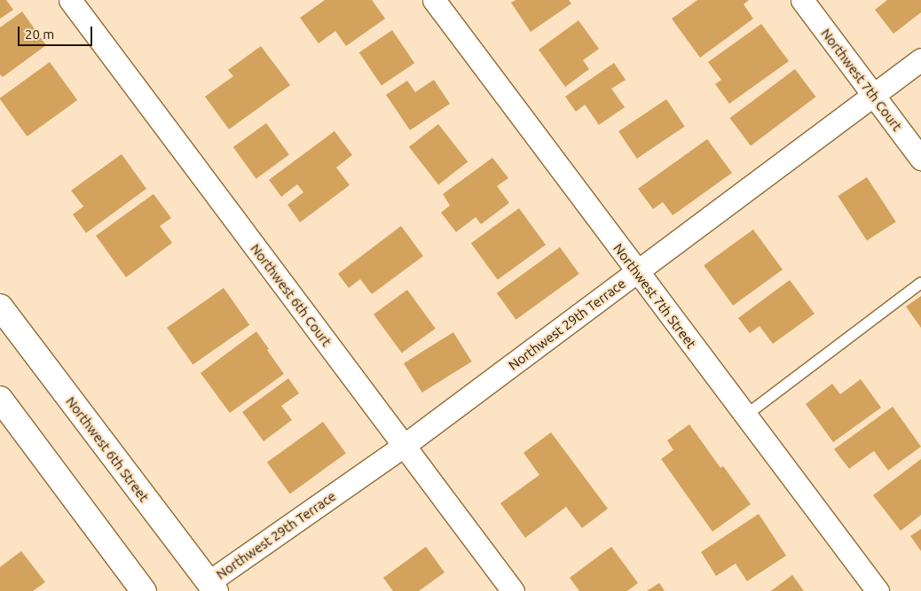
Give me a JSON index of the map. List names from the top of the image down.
{
  "streets": {
    "street": [
      "Northwest 7th Court",
      "Northwest 6th Court",
      "Northwest 7th Street",
      "Northwest 29th Terrace",
      "Northwest 6th Street"
    ]
  },
  "crossings": [
    ["Northwest 7th Court", "Northwest 29th Terrace"],
    ["Northwest 6th Court", "Northwest 29th Terrace"],
    ["Northwest 7th Street", "Northwest 29th Terrace"],
    ["Northwest 29th Terrace", "Northwest 6th Street"]
  ],
  "scale_bar": "20 m"
}
